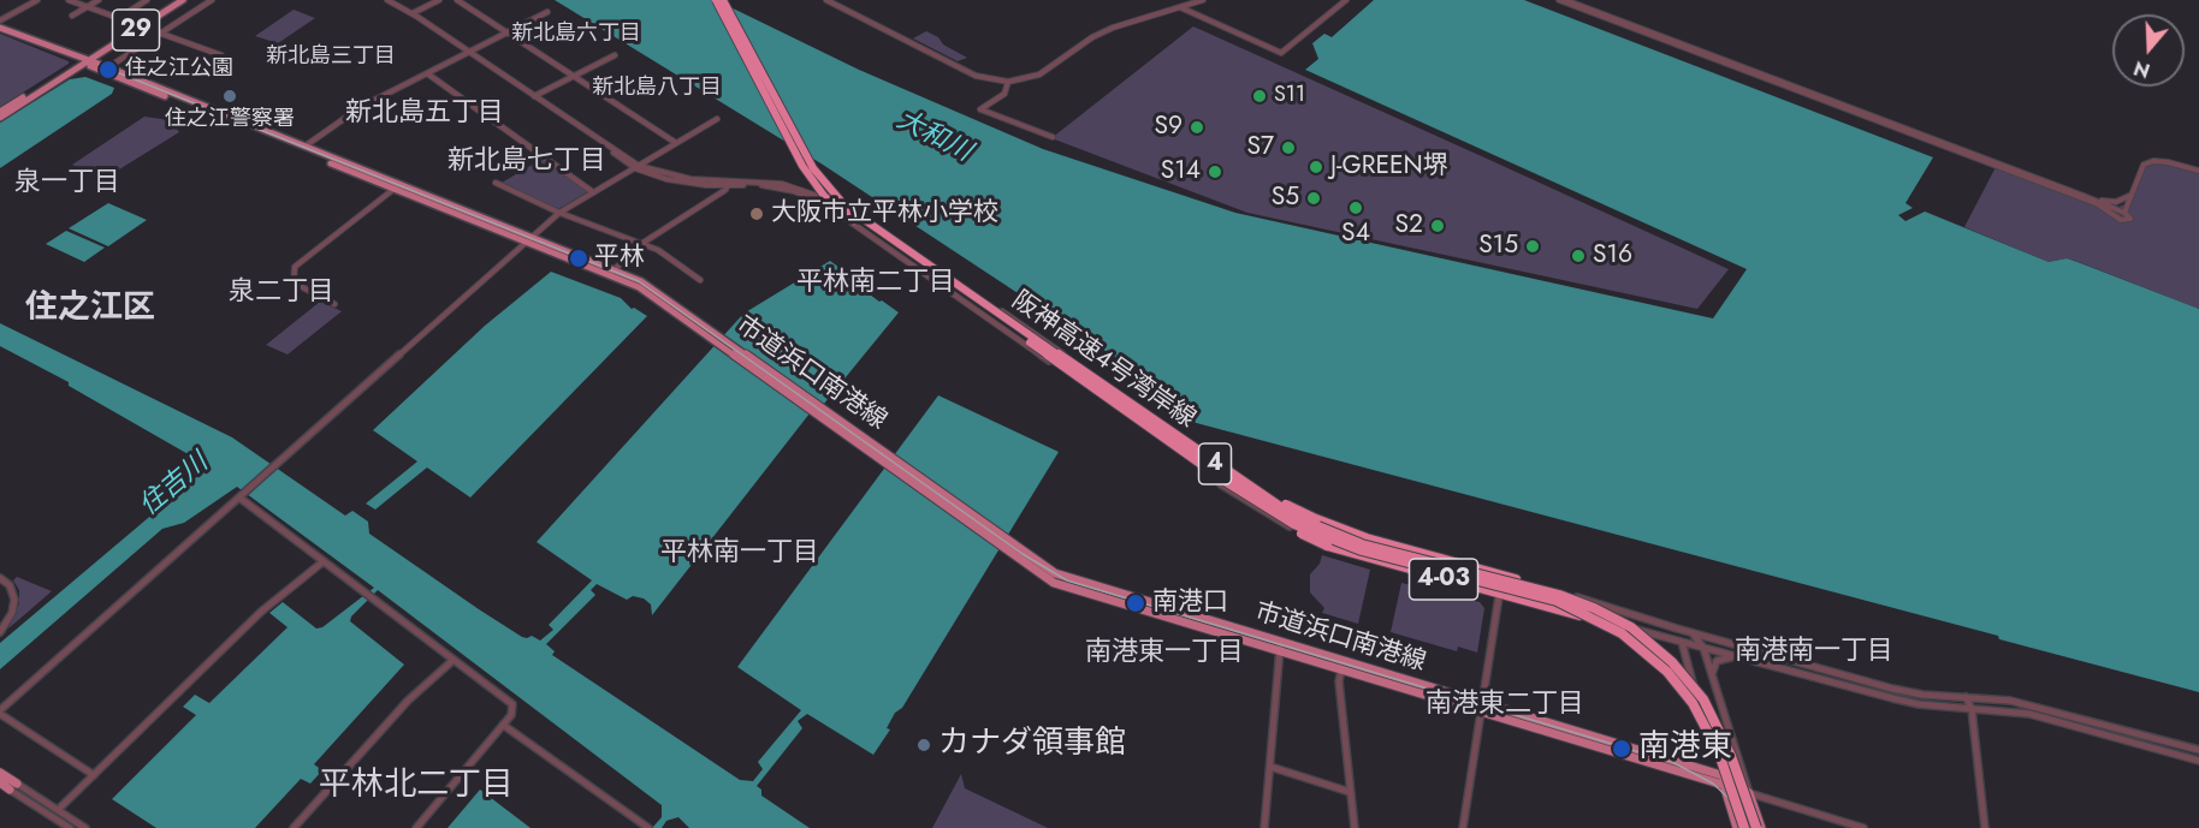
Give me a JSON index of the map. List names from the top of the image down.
{
  "streets": {
    "highway": ["阪神高速4号湾岸線", "4", "4-03"],
    "main road": ["29", "市道浜口南港線"]
  },
  "crossings": [
    ["阪神高速4号湾岸線", "4-03"]
  ],
  "districts": [
    "新北島六丁目",
    "新北島三丁目",
    "新北島八丁目",
    "新北島五丁目",
    "新北島七丁目",
    "泉一丁目",
    "平林南二丁目",
    "泉二丁目",
    "住之江区",
    "平林南一丁目",
    "南港南一丁目",
    "南港東一丁目",
    "南港東二丁目",
    "平林北二丁目"
  ],
  "water": ["大和川", "住吉川"],
  "places": [
    "住之江公園",
    "住之江警察署",
    "S11",
    "S9",
    "S7",
    "J-GREEN堺",
    "S14",
    "S5",
    "S4",
    "大阪市立平林小学校",
    "S2",
    "S15",
    "S16",
    "平林",
    "南港口",
    "カナダ領事館",
    "南港東"
  ],
  "north": "bottom"
}
